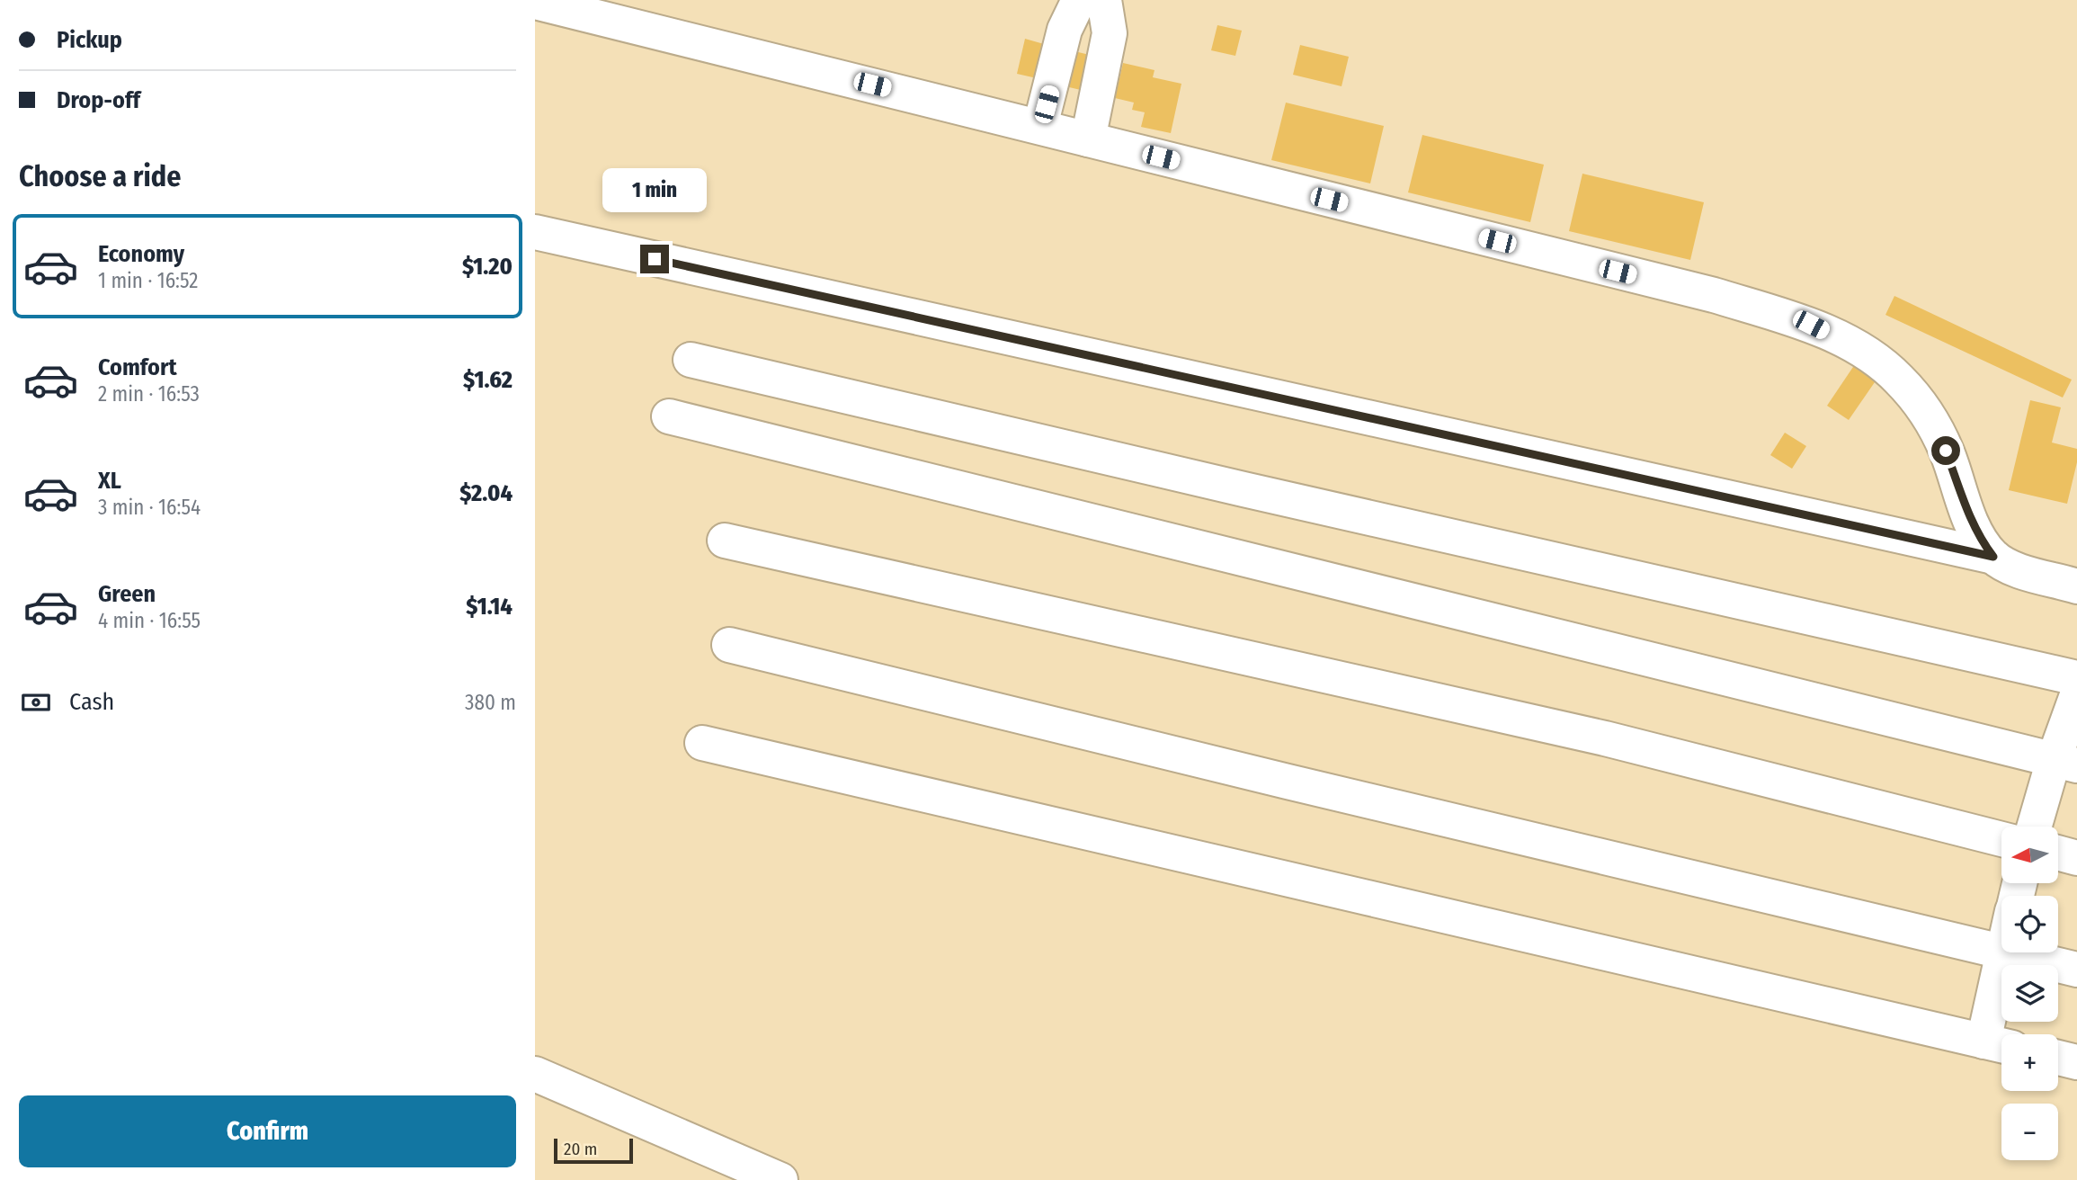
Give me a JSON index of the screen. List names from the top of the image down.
{
  "scale_bar": "20 m",
  "north": "left",
  "page": {
    "banner": ["Pickup", "Drop-off"],
    "heading": "Choose a ride",
    "bubble": "1 min",
    "list": [
      {
        "name": "Economy",
        "note": "1 min · 16:52",
        "value": "$1.20"
      },
      {
        "name": "Comfort",
        "note": "2 min · 16:53",
        "value": "$1.62"
      },
      {
        "name": "XL",
        "note": "3 min · 16:54",
        "value": "$2.04"
      },
      {
        "name": "Green",
        "note": "4 min · 16:55",
        "value": "$1.14"
      }
    ],
    "pay": ["Cash", "380 m"],
    "map_buttons": ["+", "−"],
    "buttons": "Confirm",
    "scale": "20 m"
  }
}
